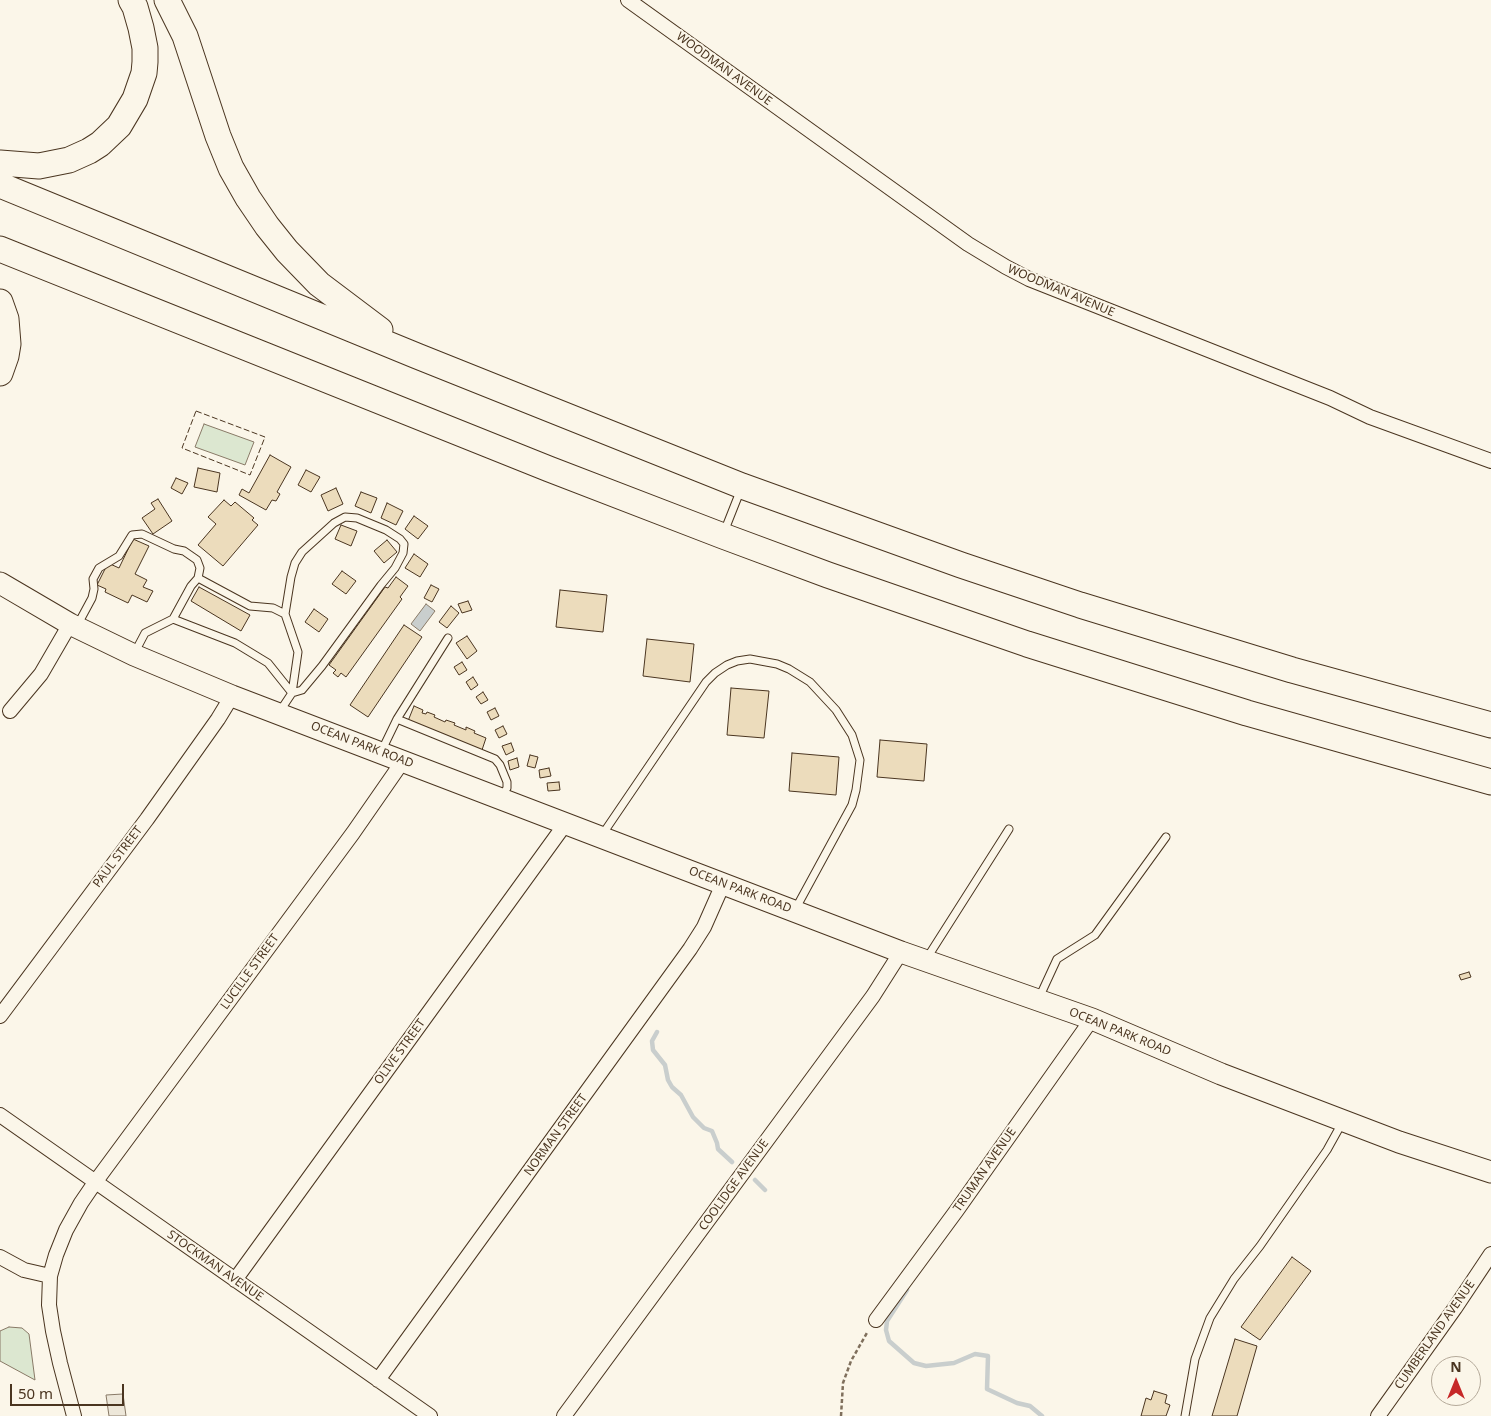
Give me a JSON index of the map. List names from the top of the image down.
{
  "streets": {
    "main road": ["OCEAN PARK ROAD"],
    "street": [
      "WOODMAN AVENUE",
      "PAUL STREET",
      "LUCILLE STREET",
      "OLIVE STREET",
      "NORMAN STREET",
      "TRUMAN AVENUE",
      "COOLIDGE AVENUE",
      "STOCKMAN AVENUE",
      "CUMBERLAND AVENUE"
    ]
  },
  "crossings": [
    ["OCEAN PARK ROAD", "PAUL STREET"],
    ["OCEAN PARK ROAD", "LUCILLE STREET"],
    ["OCEAN PARK ROAD", "OLIVE STREET"],
    ["OCEAN PARK ROAD", "NORMAN STREET"],
    ["OCEAN PARK ROAD", "TRUMAN AVENUE"],
    ["OCEAN PARK ROAD", "COOLIDGE AVENUE"],
    ["LUCILLE STREET", "STOCKMAN AVENUE"],
    ["OLIVE STREET", "STOCKMAN AVENUE"],
    ["NORMAN STREET", "STOCKMAN AVENUE"]
  ],
  "scale_bar": "50 m",
  "north": "top"
}
